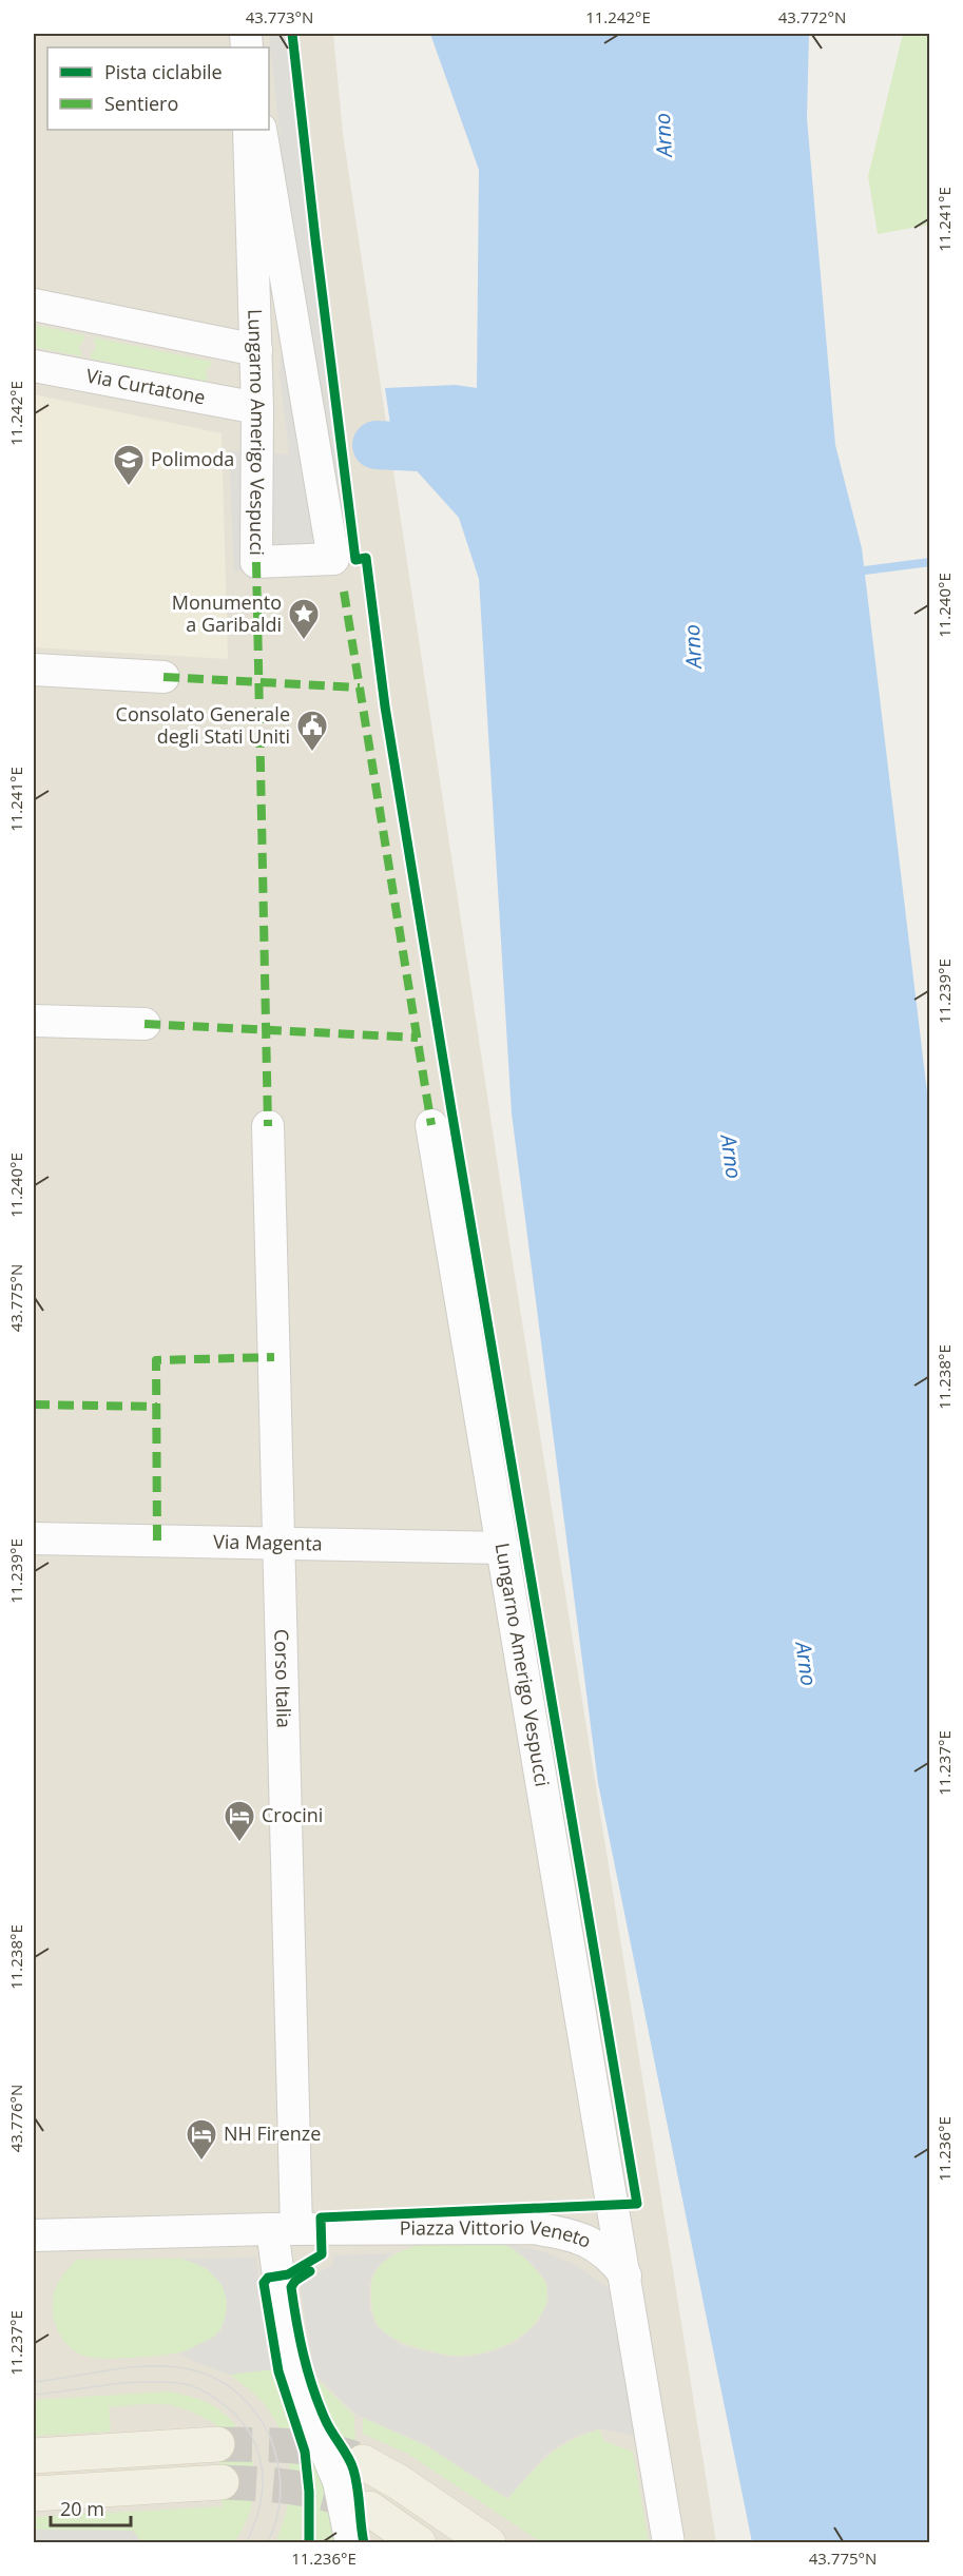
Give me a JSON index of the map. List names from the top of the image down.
{
  "streets": {
    "street": [
      "Via Curtatone",
      "Lungarno Amerigo Vespucci",
      "Via Magenta",
      "Corso Italia",
      "Piazza Vittorio Veneto"
    ]
  },
  "crossings": [
    ["Via Curtatone", "Lungarno Amerigo Vespucci"],
    ["Lungarno Amerigo Vespucci", "Via Magenta"],
    ["Lungarno Amerigo Vespucci", "Piazza Vittorio Veneto"],
    ["Via Magenta", "Corso Italia"],
    ["Corso Italia", "Piazza Vittorio Veneto"]
  ],
  "water": ["Arno"],
  "places": {
    "school or university": ["Polimoda"],
    "place": ["Monumento a Garibaldi"],
    "public building": ["Consolato Generale degli Stati Uniti"],
    "hotel": ["Crocini", "NH Firenze"]
  },
  "legend": ["Pista ciclabile", "Sentiero"],
  "scale_bar": "20 m",
  "coordinates": [
    "43.773°N",
    "11.242°E",
    "43.772°N",
    "11.241°E",
    "11.240°E",
    "11.239°E",
    "43.775°N",
    "11.238°E",
    "11.237°E",
    "43.776°N",
    "11.236°E"
  ]
}
